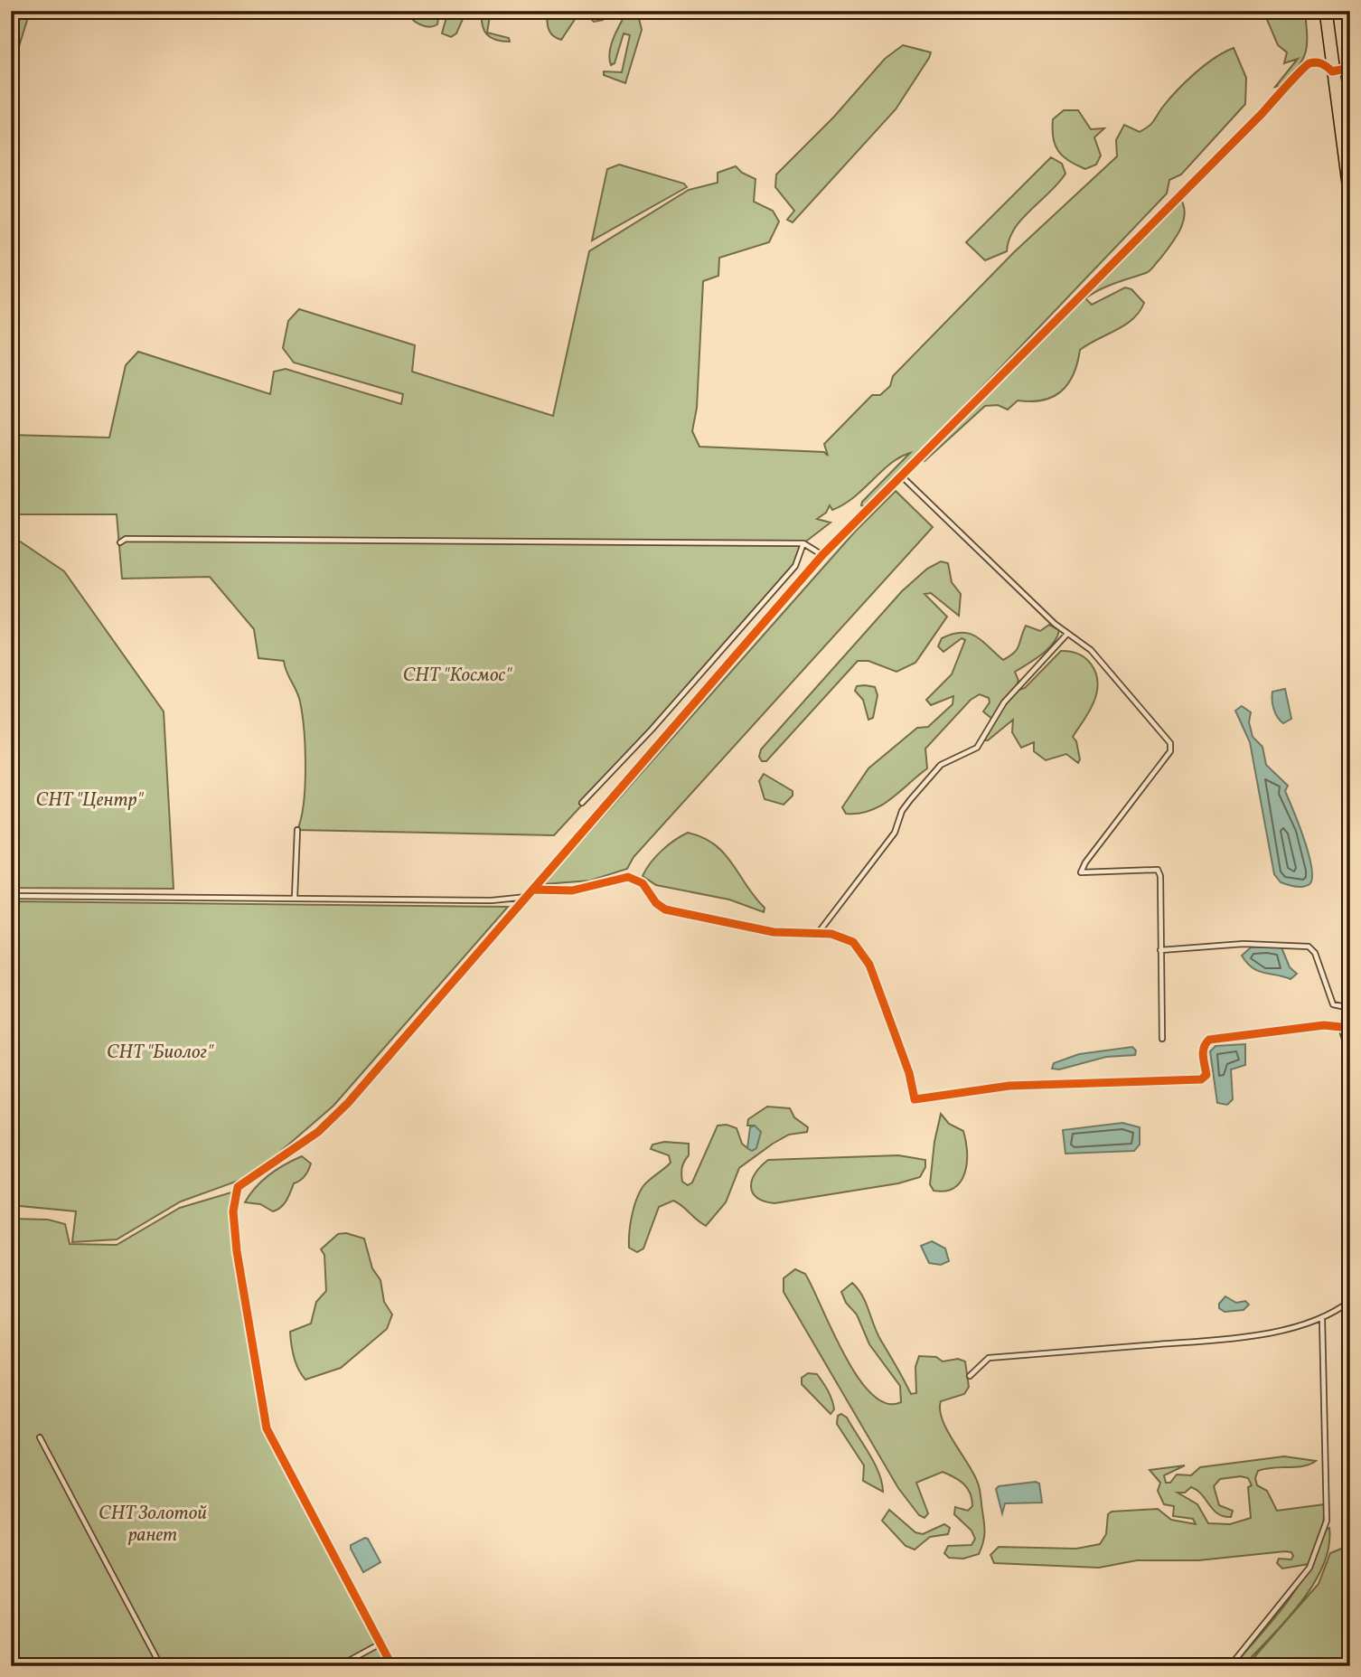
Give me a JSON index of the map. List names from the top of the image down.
{
  "parks": [
    "СНТ \"Космос\"",
    "СНТ \"Центр\"",
    "СНТ \"Биолог\"",
    "СНТ Золотой ранет"
  ]
}
